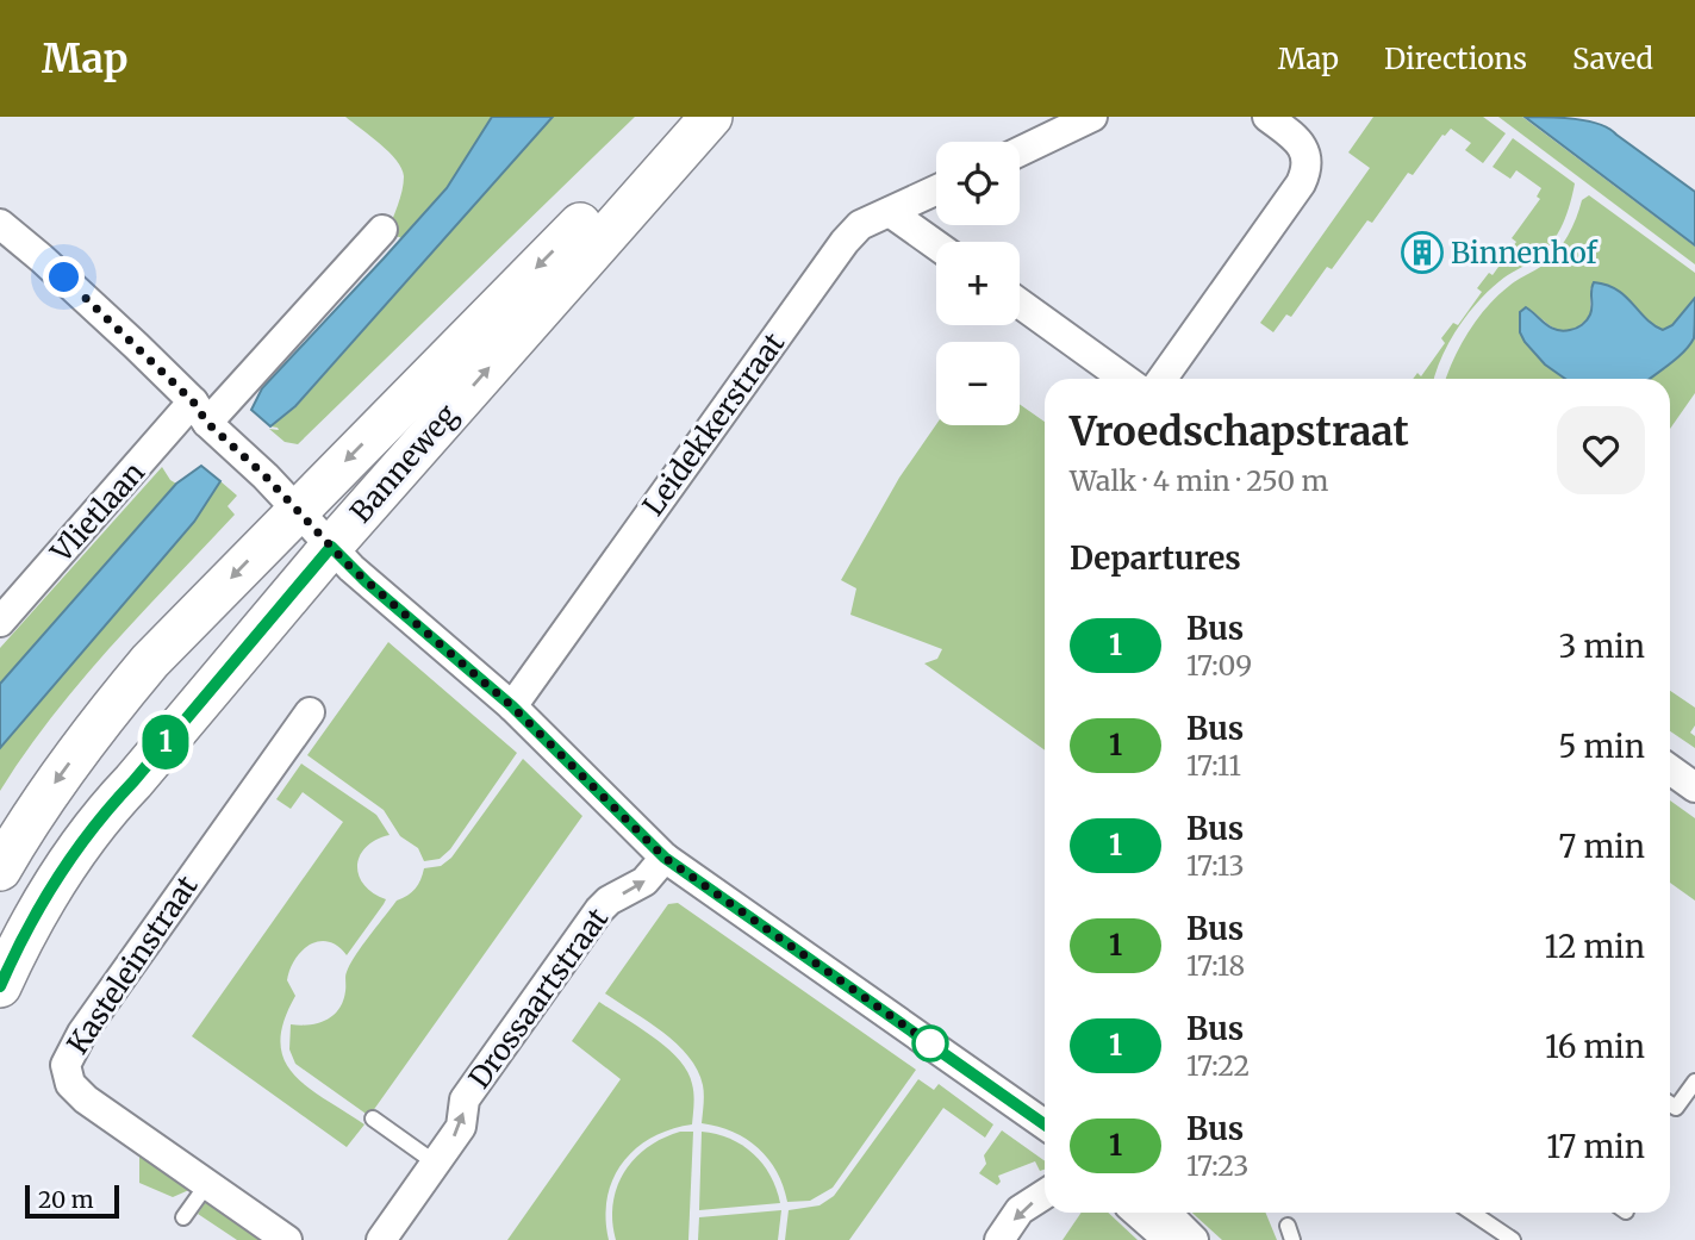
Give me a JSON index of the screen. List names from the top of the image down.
{
  "streets": {
    "main road": ["Banneweg"],
    "street": [
      "Leidekkerstraat",
      "Vlietlaan",
      "Kasteleinstraat",
      "Drossaartstraat"
    ]
  },
  "one_way": ["Drossaartstraat"],
  "places": {
    "building": ["Binnenhof"]
  },
  "lines": ["bus line 1"],
  "scale_bar": "20 m",
  "page": {
    "header": "Map",
    "nav": ["Map", "Directions", "Saved"],
    "on_map": "1",
    "map_buttons": ["+", "−"],
    "heading": [
      ["Vroedschapstraat", "Walk · 4 min · 250 m"],
      "Departures"
    ],
    "list": [
      {
        "mark": "1",
        "name": "Bus",
        "note": "17:09",
        "value": "3 min"
      },
      {
        "mark": "1",
        "name": "Bus",
        "note": "17:11",
        "value": "5 min"
      },
      {
        "mark": "1",
        "name": "Bus",
        "note": "17:13",
        "value": "7 min"
      },
      {
        "mark": "1",
        "name": "Bus",
        "note": "17:18",
        "value": "12 min"
      },
      {
        "mark": "1",
        "name": "Bus",
        "note": "17:22",
        "value": "16 min"
      },
      {
        "mark": "1",
        "name": "Bus",
        "note": "17:23",
        "value": "17 min"
      }
    ],
    "scale": "20 m"
  }
}
